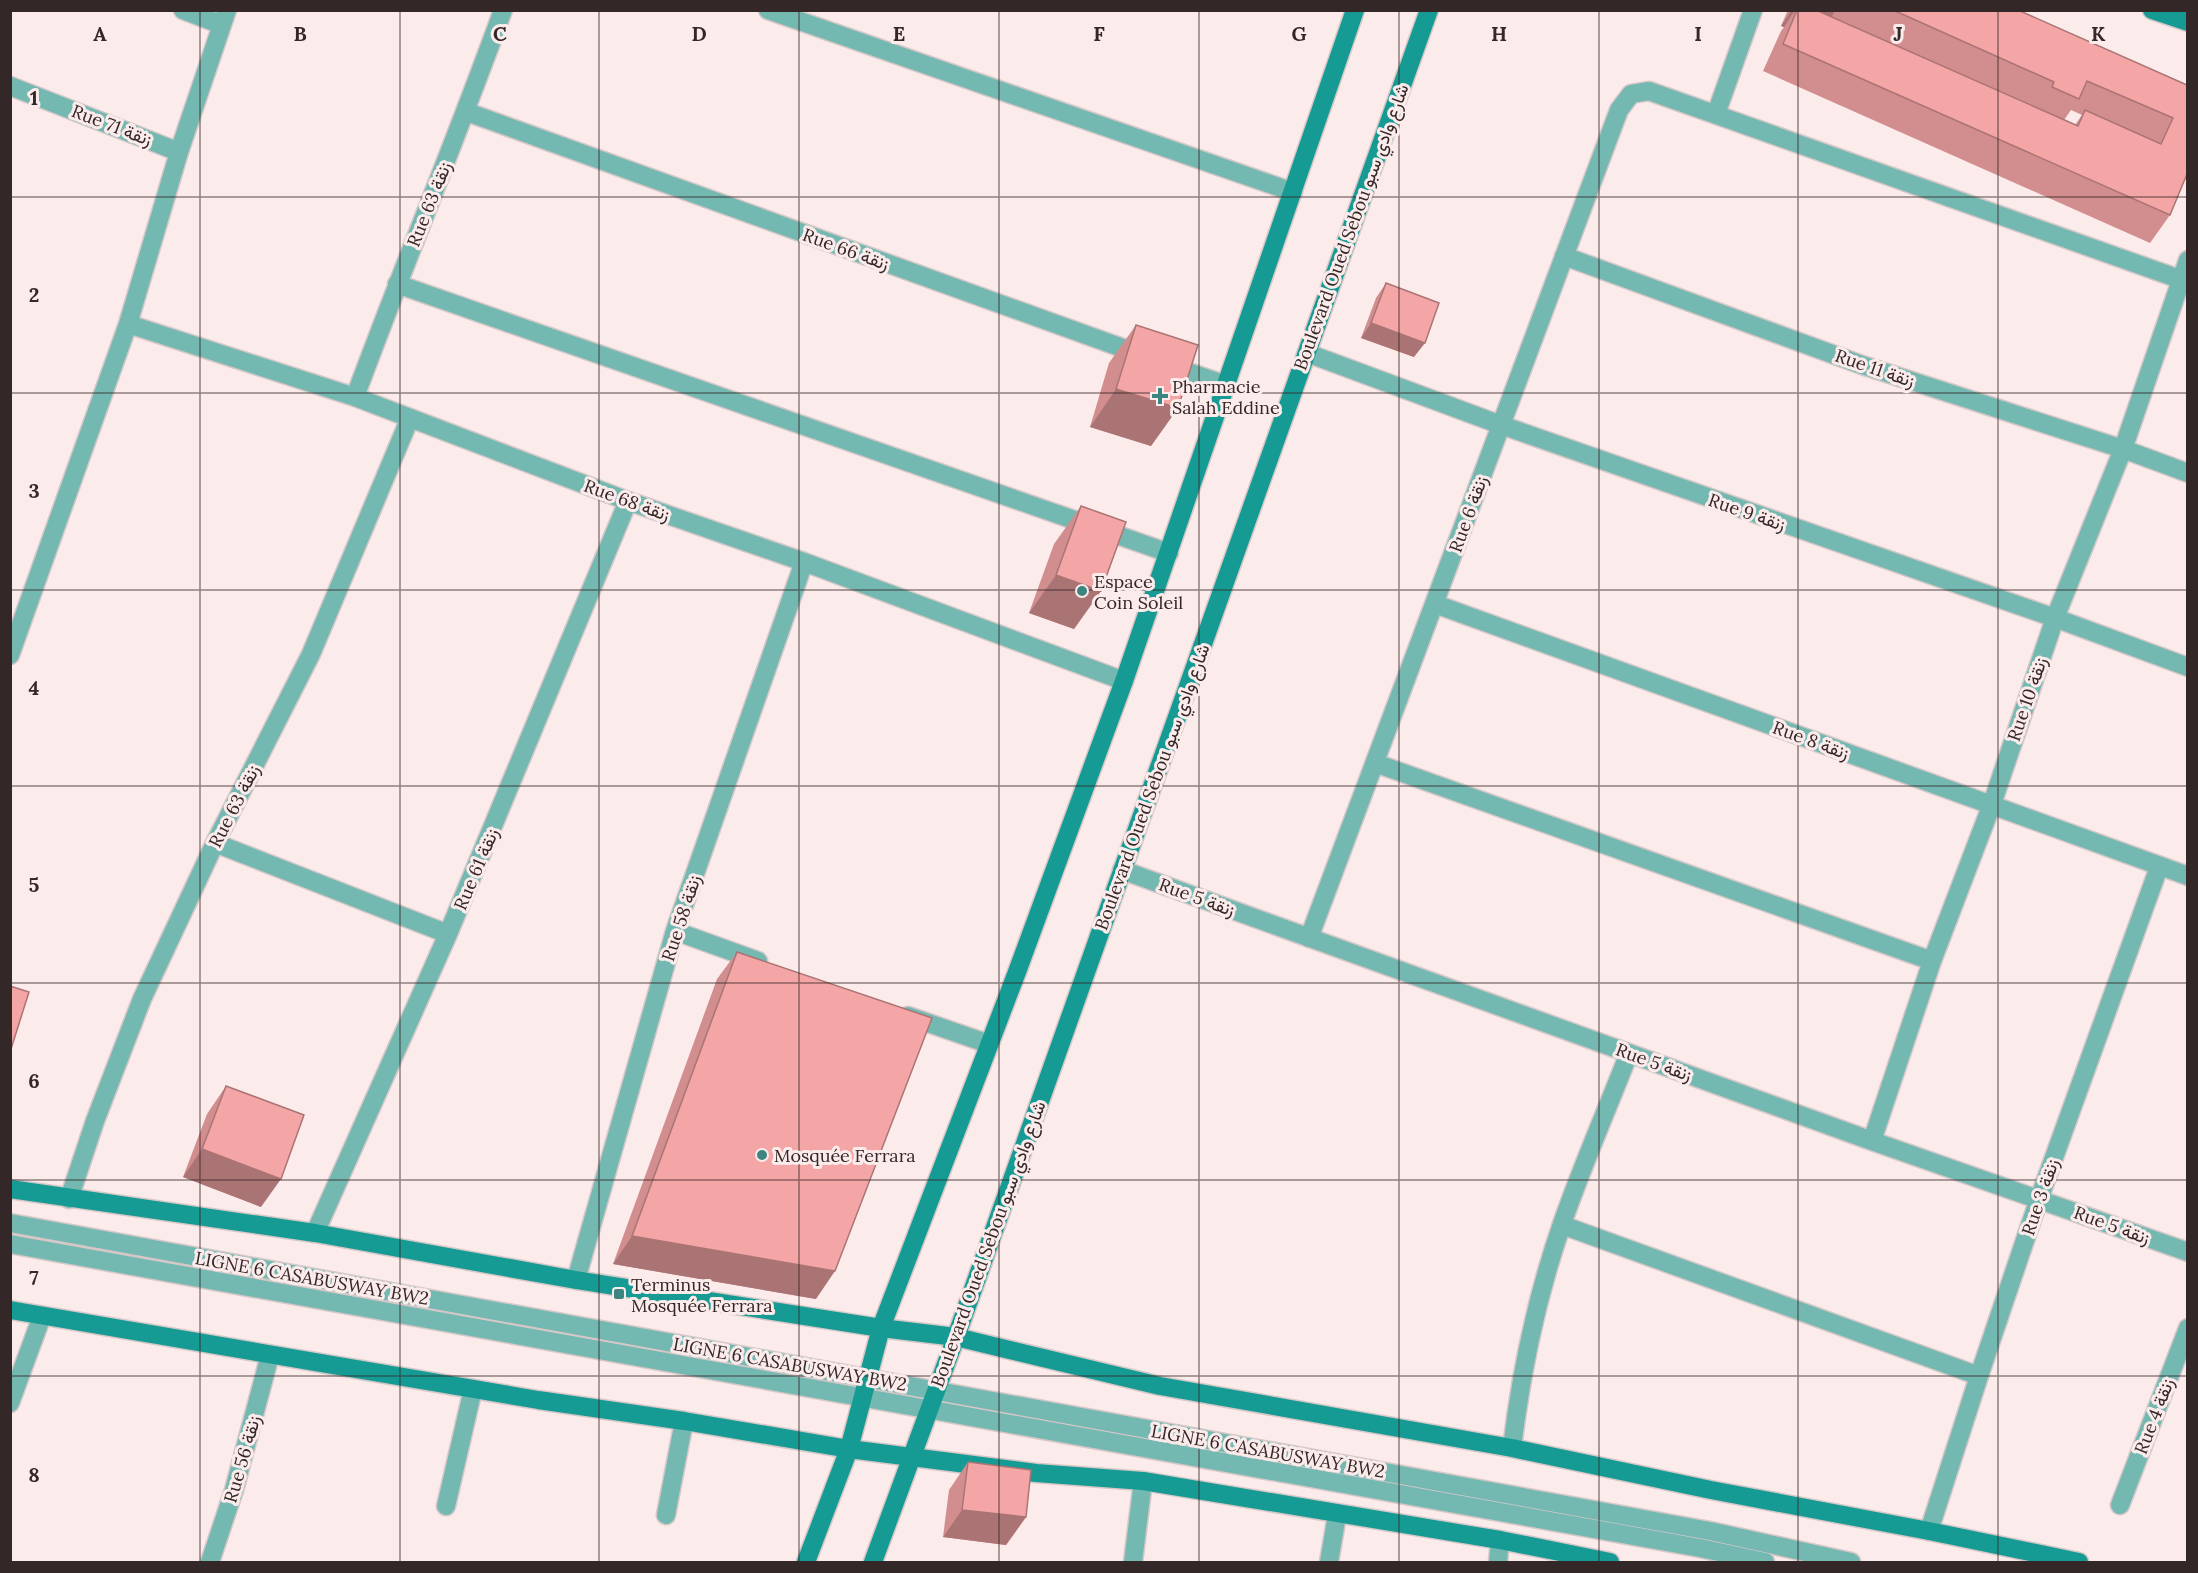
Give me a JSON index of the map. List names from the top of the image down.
{
  "streets": {
    "main road": ["Boulevard Oued Sebou شارع وادي سبو"],
    "street": [
      "Rue 71 زنقة",
      "Rue 63 زنقة",
      "Rue 66 زنقة",
      "Rue 11 زنقة",
      "Rue 68 زنقة",
      "Rue 9 زنقة",
      "Rue 6 زنقة",
      "Rue 10 زنقة",
      "Rue 8 زنقة",
      "Rue 61 زنقة",
      "Rue 5 زنقة",
      "Rue 58 زنقة",
      "Rue 3 زنقة",
      "LIGNE 6 CASABUSWAY BW2",
      "Rue 4 زنقة",
      "Rue 56 زنقة"
    ]
  },
  "crossings": [
    ["Rue 63 زنقة", "Rue 66 زنقة"],
    ["Rue 63 زنقة", "Rue 68 زنقة"],
    ["Boulevard Oued Sebou شارع وادي سبو", "Rue 9 زنقة"],
    ["Boulevard Oued Sebou شارع وادي سبو", "Rue 5 زنقة"],
    ["Boulevard Oued Sebou شارع وادي سبو", "LIGNE 6 CASABUSWAY BW2"],
    ["Rue 11 زنقة", "Rue 6 زنقة"],
    ["Rue 11 زنقة", "Rue 10 زنقة"],
    ["Rue 68 زنقة", "Rue 61 زنقة"],
    ["Rue 68 زنقة", "Rue 58 زنقة"],
    ["Rue 9 زنقة", "Rue 6 زنقة"],
    ["Rue 9 زنقة", "Rue 10 زنقة"],
    ["Rue 6 زنقة", "Rue 8 زنقة"],
    ["Rue 6 زنقة", "Rue 5 زنقة"],
    ["Rue 10 زنقة", "Rue 8 زنقة"],
    ["Rue 10 زنقة", "Rue 5 زنقة"],
    ["Rue 8 زنقة", "Rue 3 زنقة"],
    ["Rue 5 زنقة", "Rue 3 زنقة"]
  ],
  "places": {
    "health": ["Pharmacie Salah Eddine"],
    "other": ["Espace Coin Soleil", "Mosquée Ferrara"],
    "transit": ["Terminus Mosquée Ferrara"]
  },
  "grid": {
    "columns": [
      "A",
      "B",
      "C",
      "D",
      "E",
      "F",
      "G",
      "H",
      "I",
      "J",
      "K"
    ],
    "rows": [
      "1",
      "2",
      "3",
      "4",
      "5",
      "6",
      "7",
      "8"
    ]
  }
}
